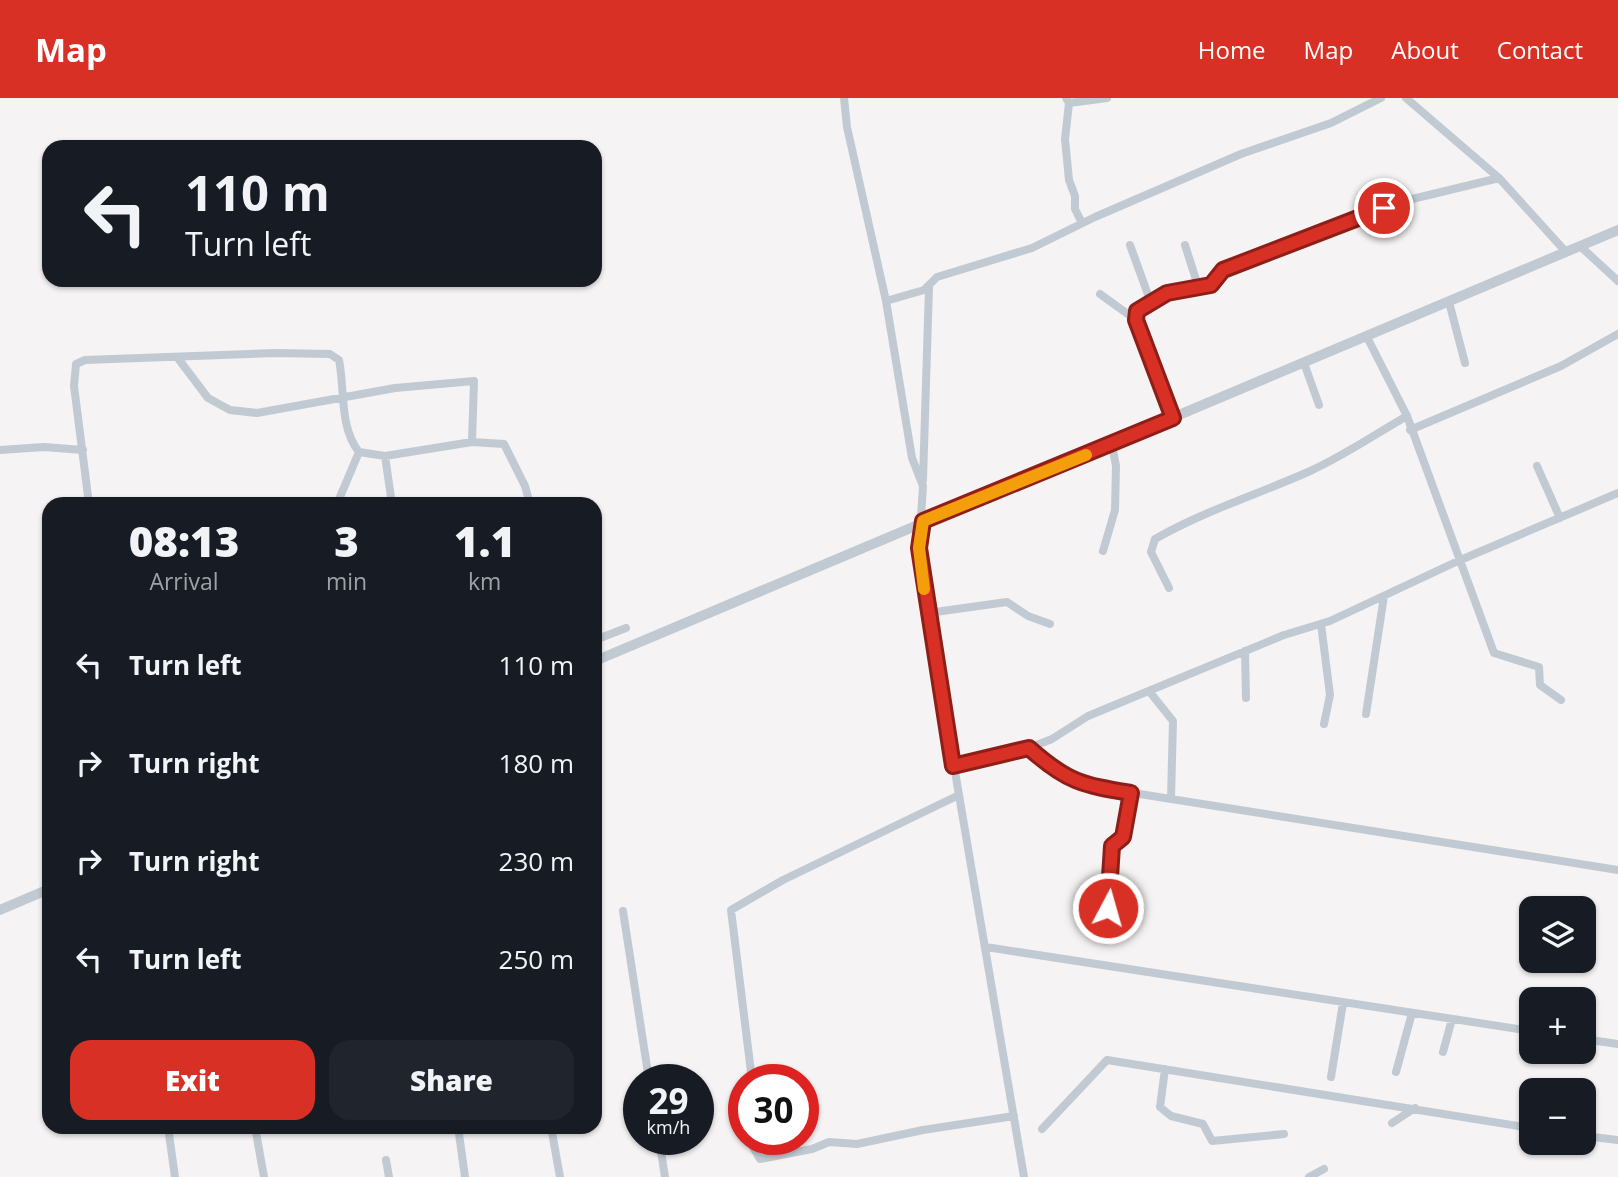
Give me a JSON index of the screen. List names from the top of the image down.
{
  "page": {
    "header": "Map",
    "nav": [
      "Home",
      "Map",
      "About",
      "Contact"
    ],
    "turn": ["110 m", "Turn left"],
    "eta": [
      "08:13",
      "Arrival",
      "3",
      "min",
      "1.1",
      "km"
    ],
    "list": [
      {
        "name": "Turn left",
        "value": "110 m"
      },
      {
        "name": "Turn right",
        "value": "180 m"
      },
      {
        "name": "Turn right",
        "value": "230 m"
      },
      {
        "name": "Turn left",
        "value": "250 m"
      }
    ],
    "map_buttons": ["+", "−"],
    "buttons": ["Exit", "Share"],
    "speed": "29 km/h",
    "limit": "30"
  }
}
